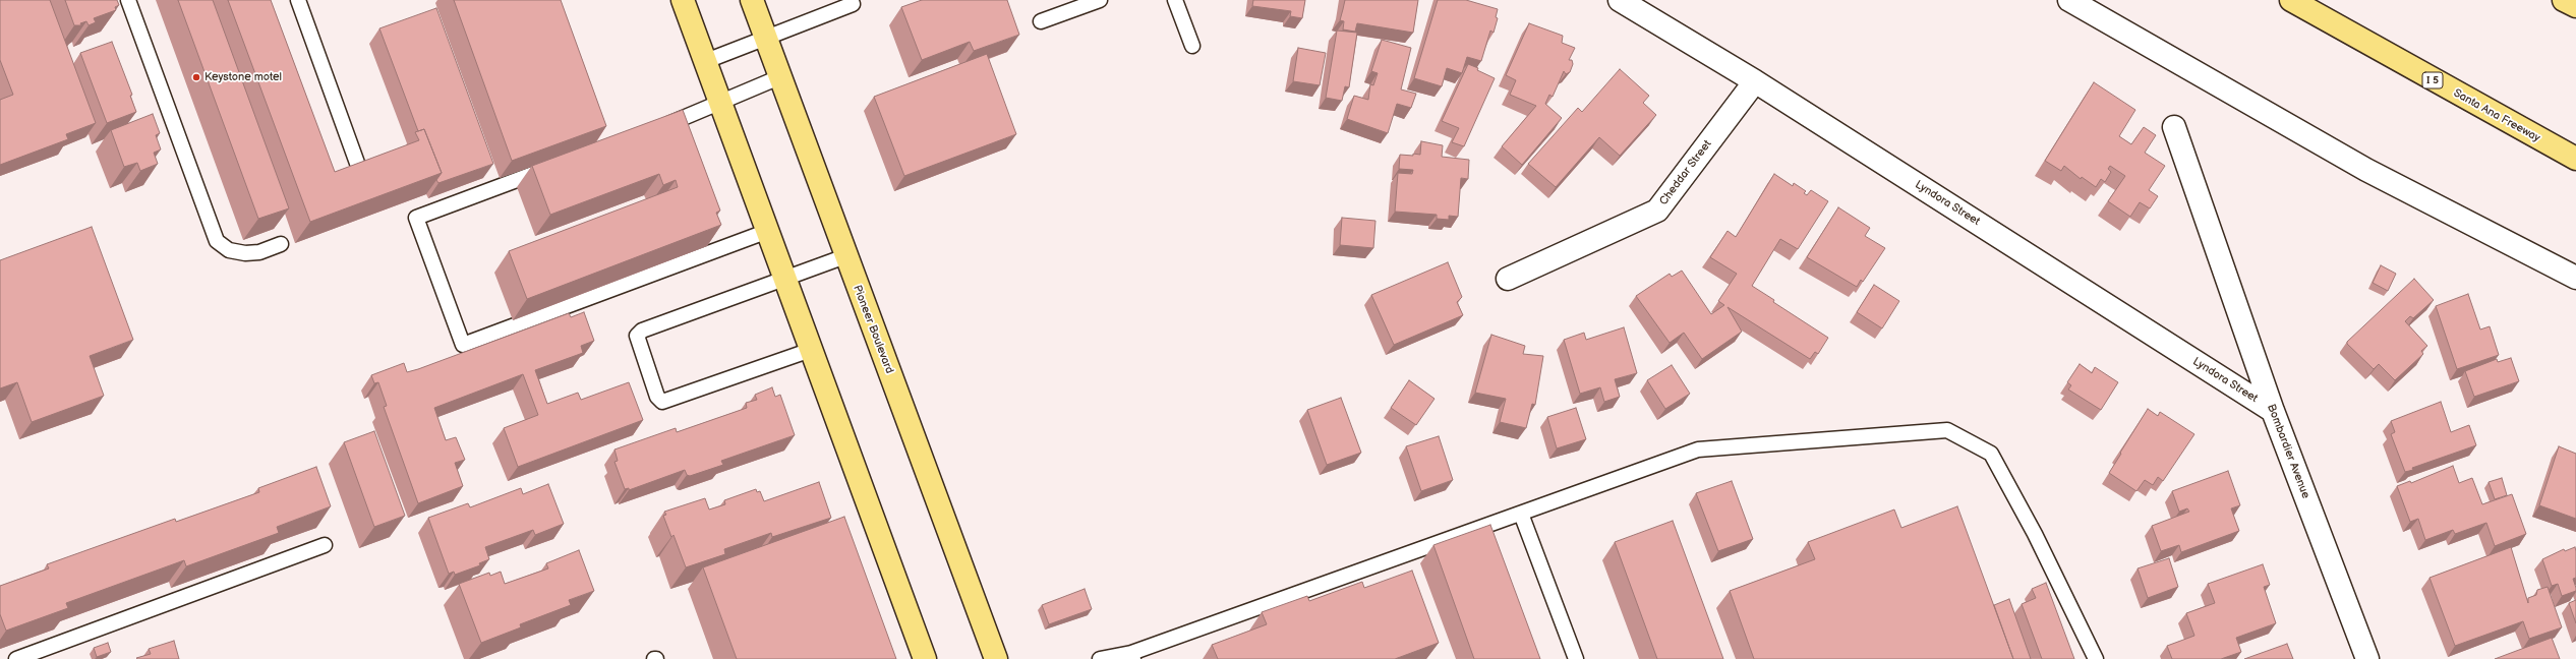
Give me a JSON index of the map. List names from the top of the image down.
{
  "streets": {
    "main road": ["I 5", "Santa Ana Freeway", "Pioneer Boulevard"],
    "street": ["Cheddar Street", "Lyndora Street", "Bombardier Avenue"]
  },
  "crossings": [
    ["Cheddar Street", "Lyndora Street"],
    ["Lyndora Street", "Bombardier Avenue"]
  ],
  "places": ["Keystone motel"]
}
